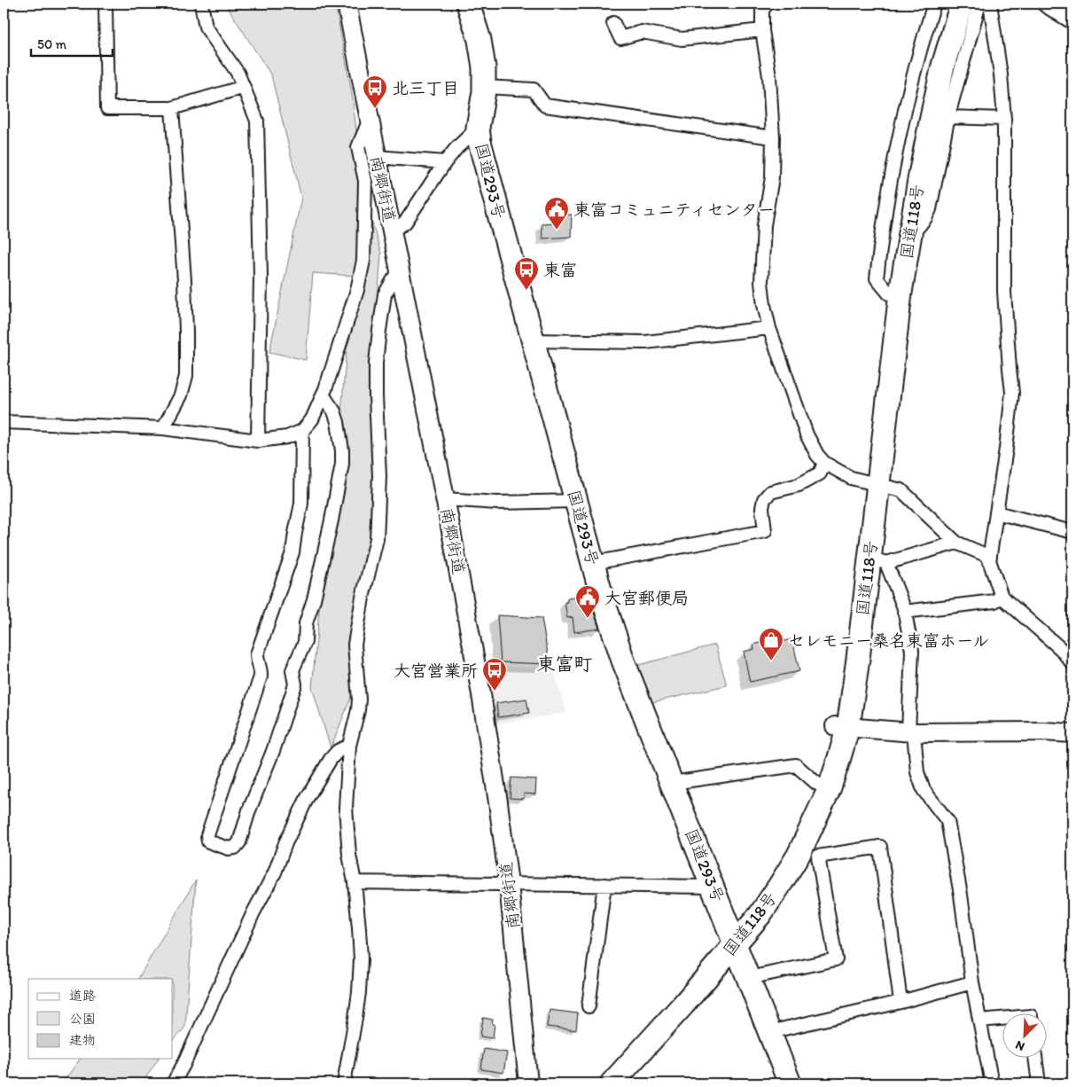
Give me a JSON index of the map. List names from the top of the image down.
{
  "streets": {
    "highway": ["国道293号", "国道118号"],
    "street": ["南郷街道"]
  },
  "crossings": [
    ["国道293号", "国道118号"]
  ],
  "districts": ["東富町"],
  "places": {
    "bus stop": ["北三丁目", "東富", "大宮営業所"],
    "public building": ["東富コミュニティセンター", "大宮郵便局"],
    "shop": ["セレモニー桑名東富ホール"]
  },
  "legend": ["道路", "公園", "建物"],
  "scale_bar": "50 m",
  "north": "bottom left"
}
